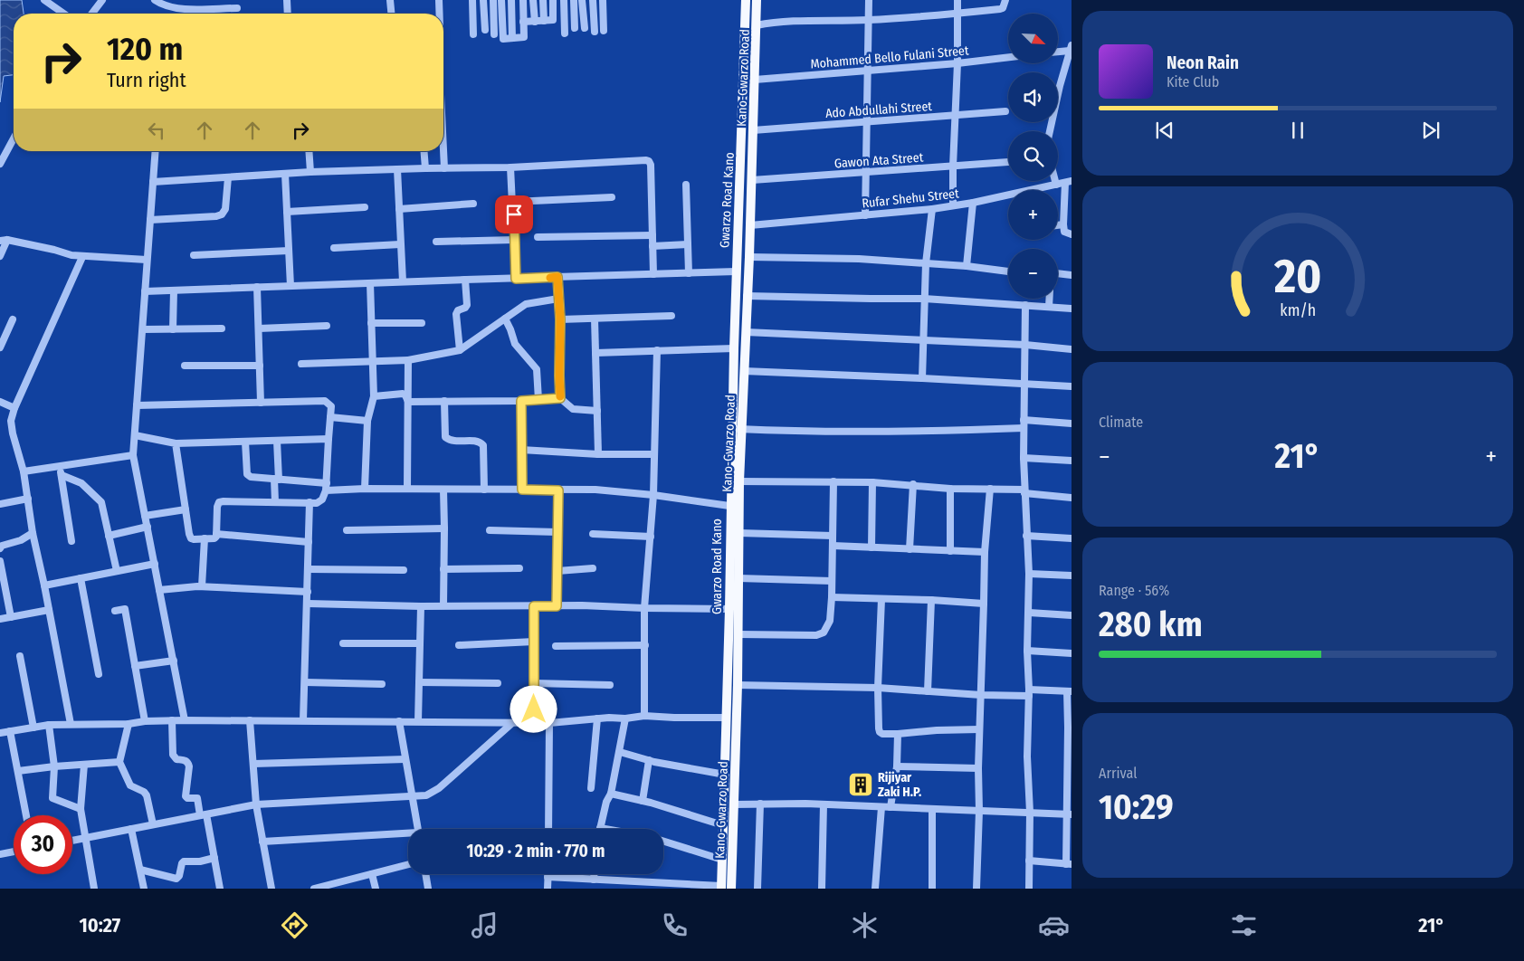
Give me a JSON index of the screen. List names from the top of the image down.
{
  "streets": {
    "main road": ["Kano-Gwarzo Road", "Gwarzo Road Kano"],
    "street": [
      "Mohammed Bello Fulani Street",
      "Ado Abdullahi Street",
      "Gawon Ata Street",
      "Rufar Shehu Street"
    ]
  },
  "crossings": [
    ["Mohammed Bello Fulani Street", "Kano-Gwarzo Road"],
    ["Kano-Gwarzo Road", "Ado Abdullahi Street"],
    ["Kano-Gwarzo Road", "Gawon Ata Street"],
    ["Kano-Gwarzo Road", "Rufar Shehu Street"],
    ["Kano-Gwarzo Road", "Gwarzo Road Kano"]
  ],
  "places": {
    "building": ["Rijiyar Zaki H.P."]
  },
  "north": "bottom right",
  "page": {
    "map_buttons": ["+", "−"],
    "turn": ["120 m", "Turn right"],
    "song": ["Neon Rain", "Kite Club"],
    "tile": [
      "Climate",
      ["Range · 56%", "280 km"],
      ["Arrival", "10:29"]
    ],
    "heat": ["−", "21°", "+"],
    "limit": "30",
    "trip": "10:29 · 2 min · 770 m",
    "tabs": ["10:27", "21°"],
    "gauge": ["20", "km/h"]
  }
}
